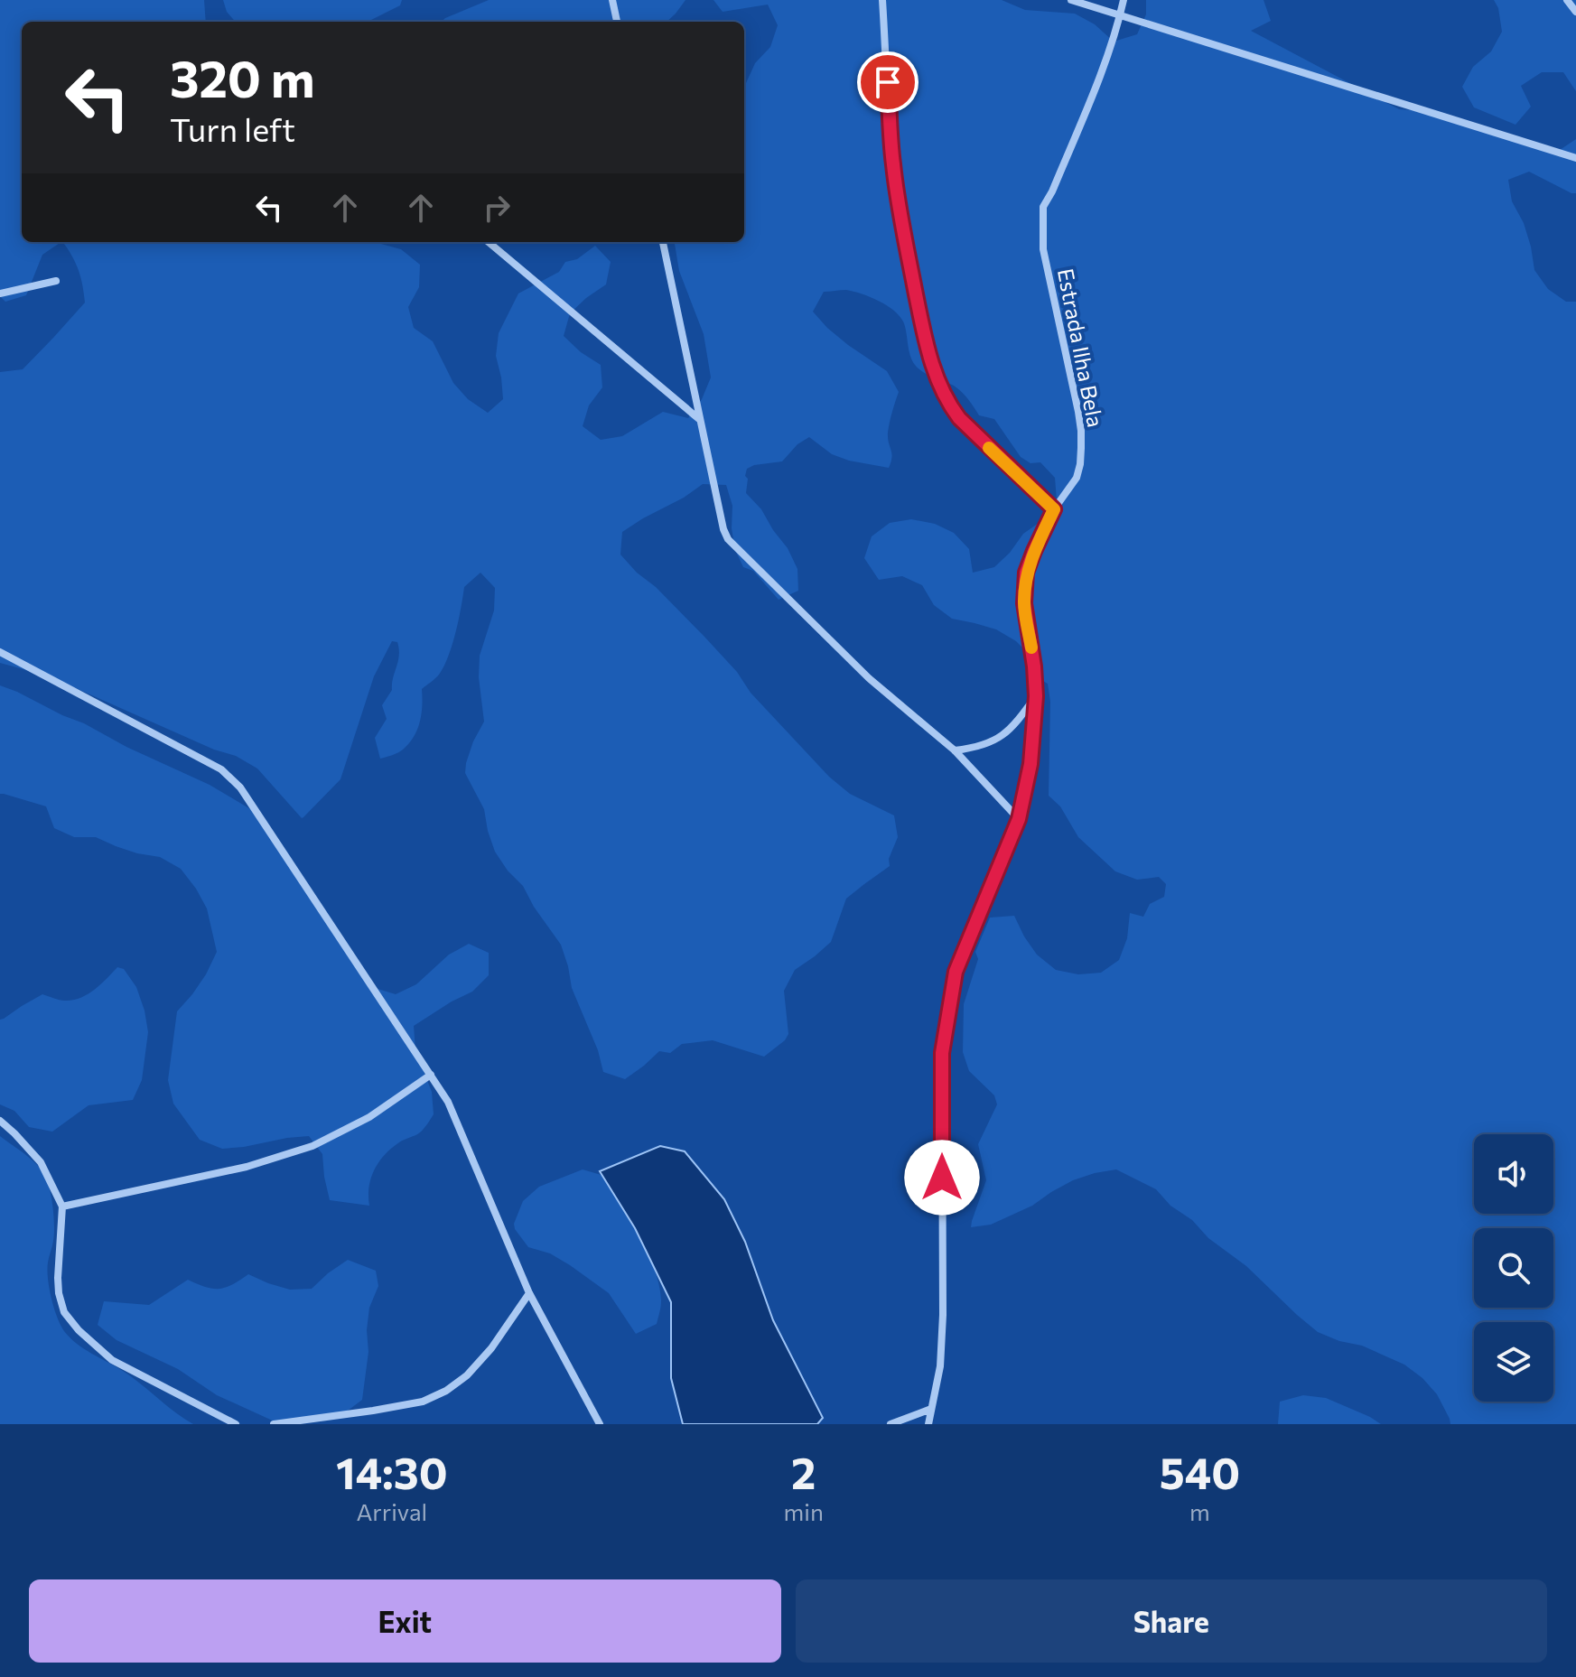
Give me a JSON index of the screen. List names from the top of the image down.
{
  "streets": {
    "street": ["Estrada Ilha Bela"]
  },
  "page": {
    "turn": ["320 m", "Turn left"],
    "eta": [
      "14:30",
      "Arrival",
      "2",
      "min",
      "540",
      "m"
    ],
    "buttons": ["Exit", "Share"]
  }
}
